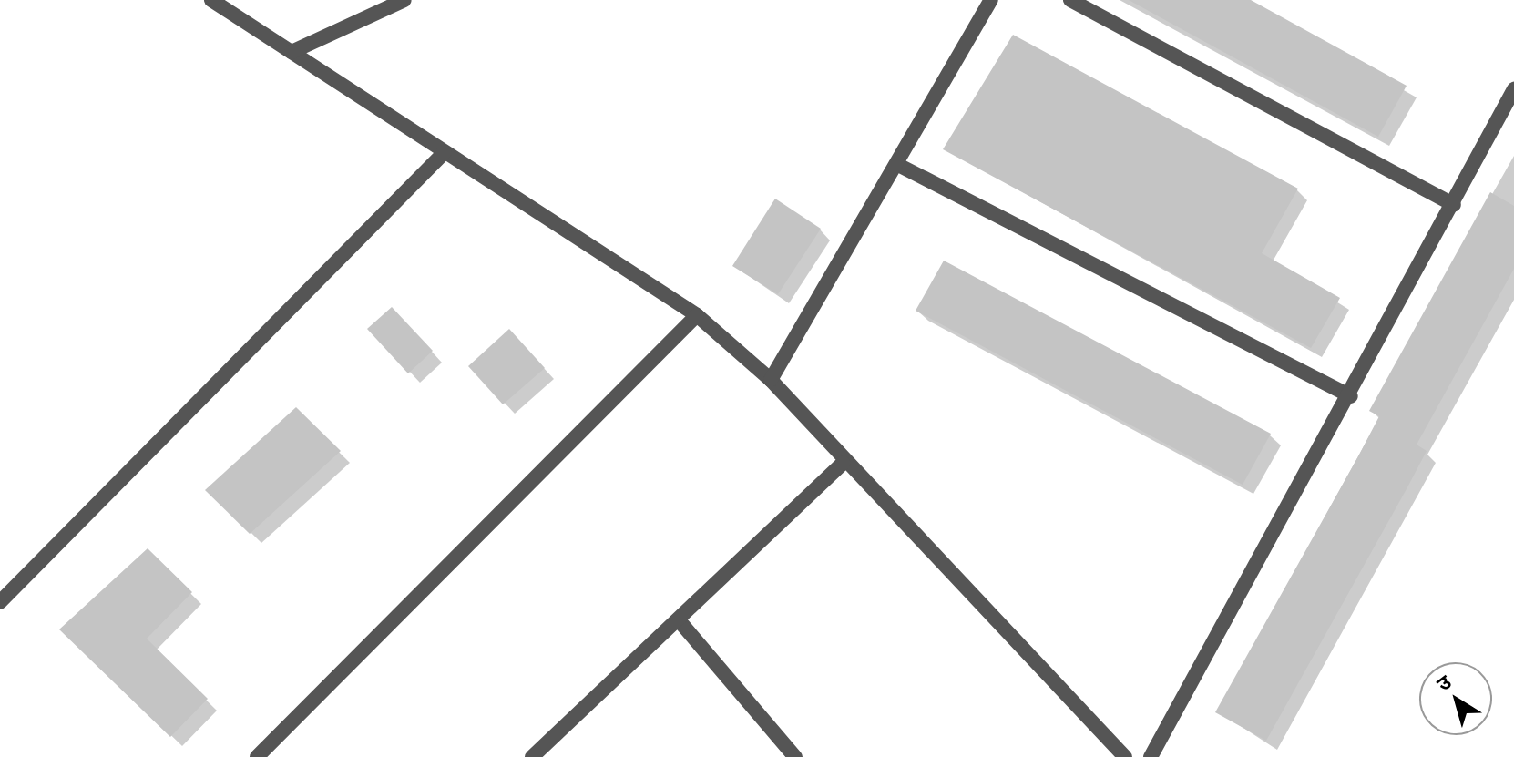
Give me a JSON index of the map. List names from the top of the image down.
{
  "north": "top left"
}
